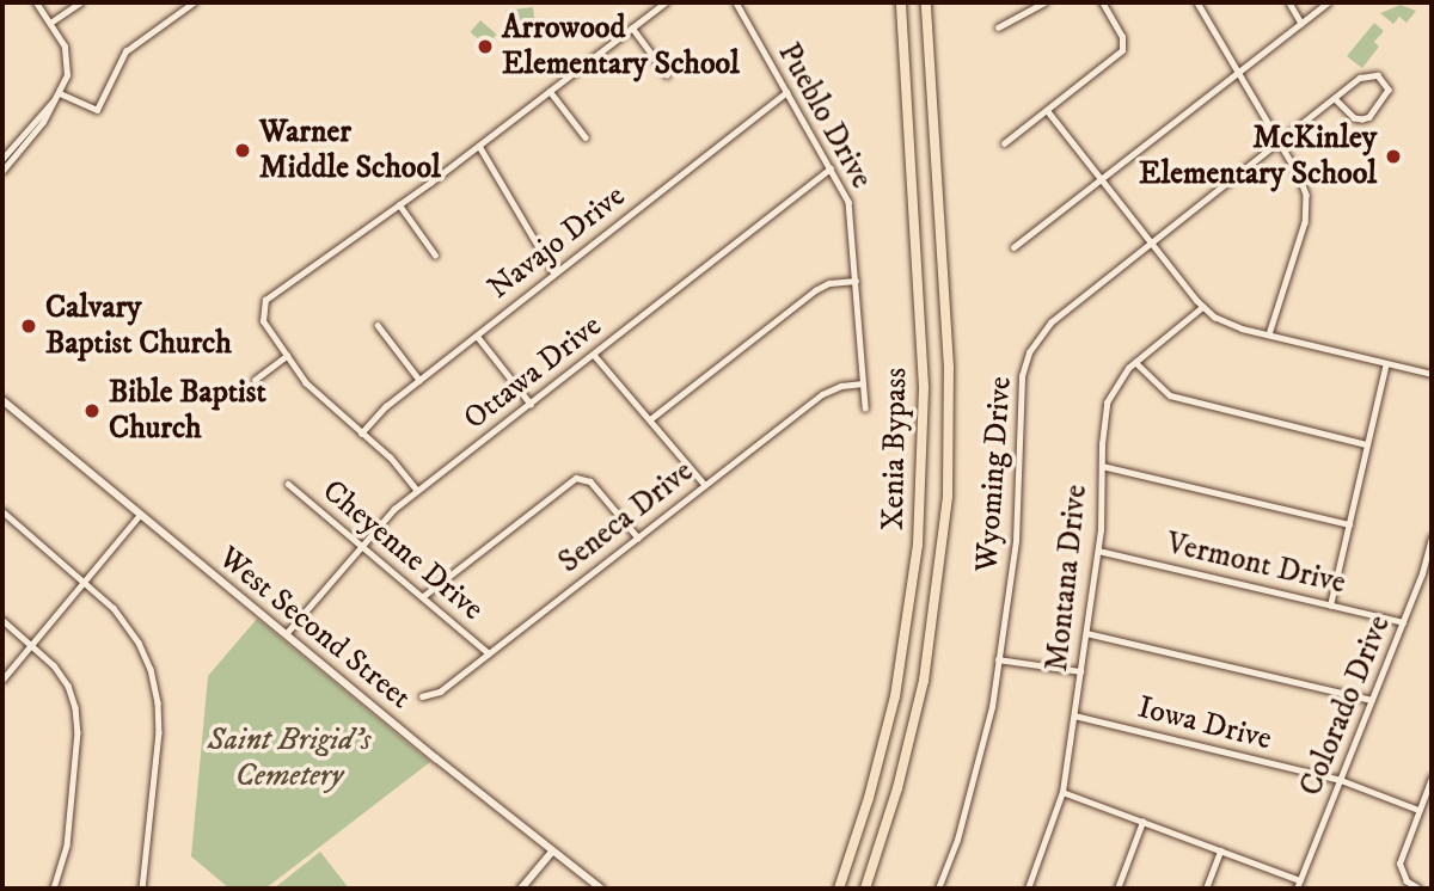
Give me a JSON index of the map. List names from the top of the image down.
{
  "streets": {
    "highway": ["Xenia Bypass"],
    "main road": ["West Second Street"],
    "street": [
      "Pueblo Drive",
      "Navajo Drive",
      "Ottawa Drive",
      "Wyoming Drive",
      "Seneca Drive",
      "Cheyenne Drive",
      "Vermont Drive",
      "Montana Drive",
      "Colorado Drive",
      "Iowa Drive"
    ]
  },
  "crossings": [
    ["Pueblo Drive", "Navajo Drive"],
    ["Pueblo Drive", "Ottawa Drive"],
    ["Pueblo Drive", "Seneca Drive"],
    ["Ottawa Drive", "Cheyenne Drive"],
    ["Ottawa Drive", "West Second Street"],
    ["Seneca Drive", "Cheyenne Drive"],
    ["Vermont Drive", "Montana Drive"],
    ["Vermont Drive", "Colorado Drive"],
    ["Montana Drive", "Iowa Drive"],
    ["Colorado Drive", "Iowa Drive"]
  ],
  "parks": ["Saint Brigid’s Cemetery"],
  "places": [
    "Arrowood Elementary School",
    "Warner Middle School",
    "McKinley Elementary School",
    "Calvary Baptist Church",
    "Bible Baptist Church"
  ]
}
